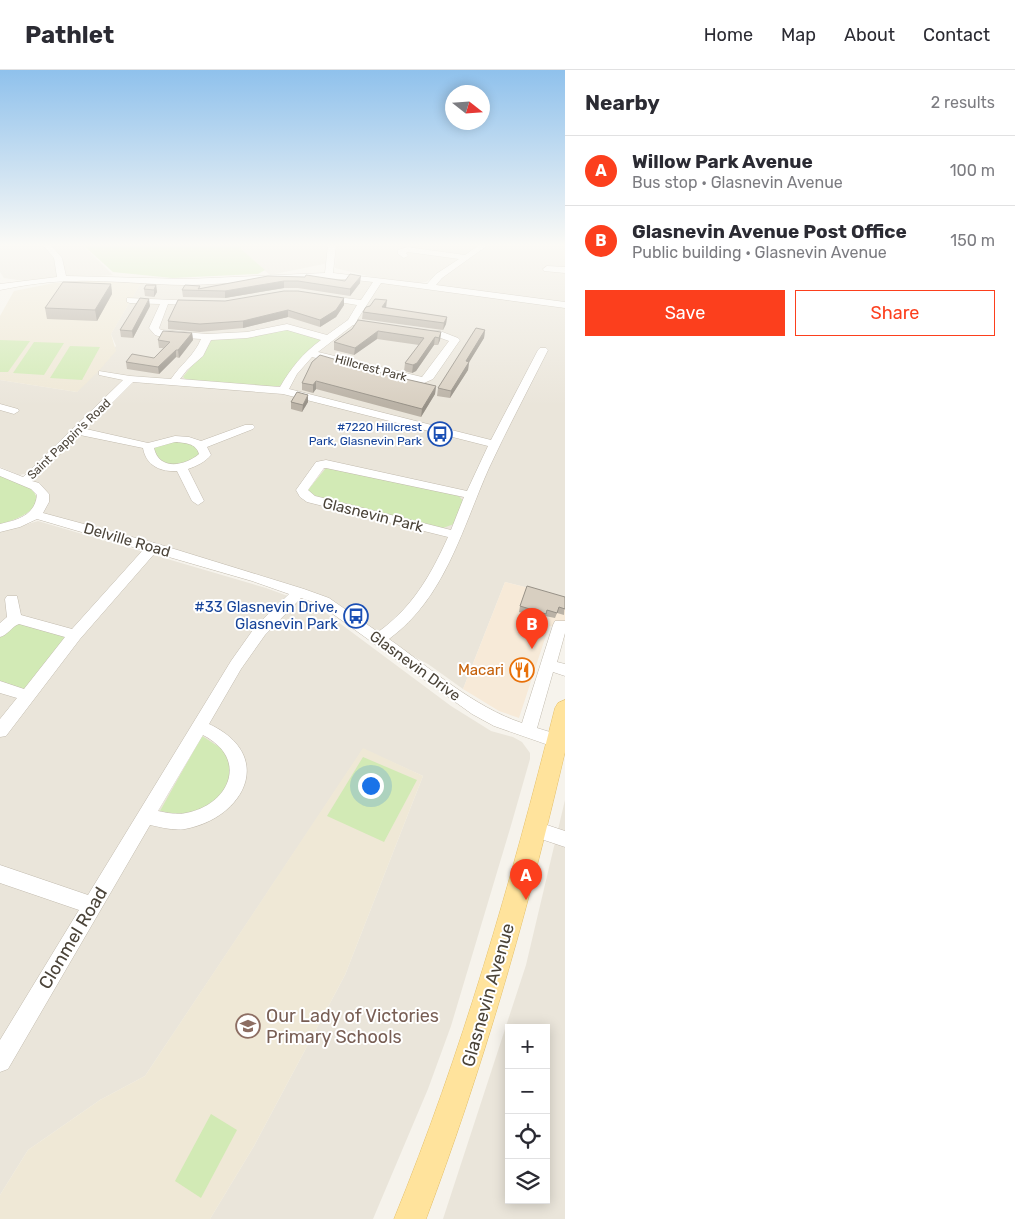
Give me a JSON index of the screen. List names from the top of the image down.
{
  "streets": {
    "main road": ["Glasnevin Avenue"],
    "street": [
      "Hillcrest Park",
      "Saint Pappin's Road",
      "Glasnevin Park",
      "Delville Road",
      "Glasnevin Drive",
      "Clonmel Road"
    ]
  },
  "crossings": [
    ["Saint Pappin's Road", "Delville Road"],
    ["Delville Road", "Glasnevin Drive"],
    ["Glasnevin Drive", "Clonmel Road"],
    ["Glasnevin Drive", "Glasnevin Avenue"]
  ],
  "places": {
    "bus stop": ["#7220 Hillcrest Park, Glasnevin Park", "#33 Glasnevin Drive, Glasnevin Park"],
    "restaurant": ["Macari"],
    "school or university": ["Our Lady of Victories Primary Schools"]
  },
  "north": "right",
  "page": {
    "header": "Pathlet",
    "nav": [
      "Home",
      "Map",
      "About",
      "Contact"
    ],
    "heading": ["Nearby", "2 results"],
    "list": [
      {
        "mark": "A",
        "name": "Willow Park Avenue",
        "note": "Bus stop · Glasnevin Avenue",
        "value": "100 m"
      },
      {
        "mark": "B",
        "name": "Glasnevin Avenue Post Office",
        "note": "Public building · Glasnevin Avenue",
        "value": "150 m"
      }
    ],
    "buttons": ["Save", "Share"],
    "pins": ["B", "A"],
    "map_buttons": ["+", "−"]
  }
}
